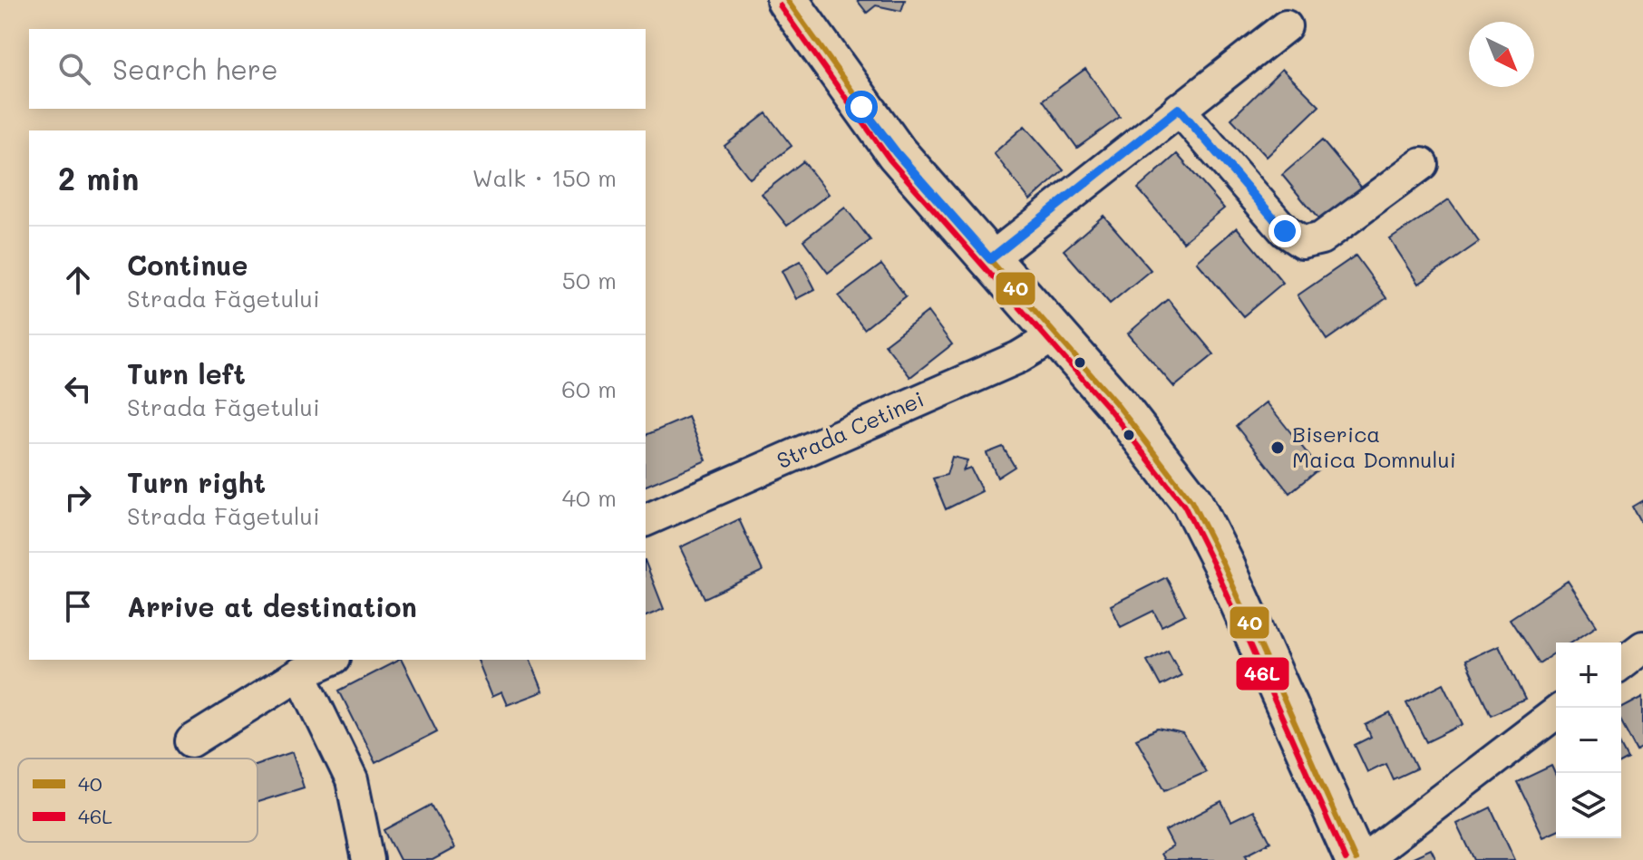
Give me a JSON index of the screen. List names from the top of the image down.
{
  "streets": {
    "street": ["Strada Cetinei"]
  },
  "places": ["Biserica Maica Domnului"],
  "lines": ["transit line 40", "transit line 46L"],
  "legend": ["40", "46L"],
  "north": "bottom right",
  "page": {
    "search": "Search here",
    "heading": ["2 min", "Walk · 150 m"],
    "list": [
      ["Continue", "Strada Făgetului", "50 m"],
      ["Turn left", "Strada Făgetului", "60 m"],
      ["Turn right", "Strada Făgetului", "40 m"],
      "Arrive at destination"
    ],
    "map_buttons": ["+", "−"]
  }
}
